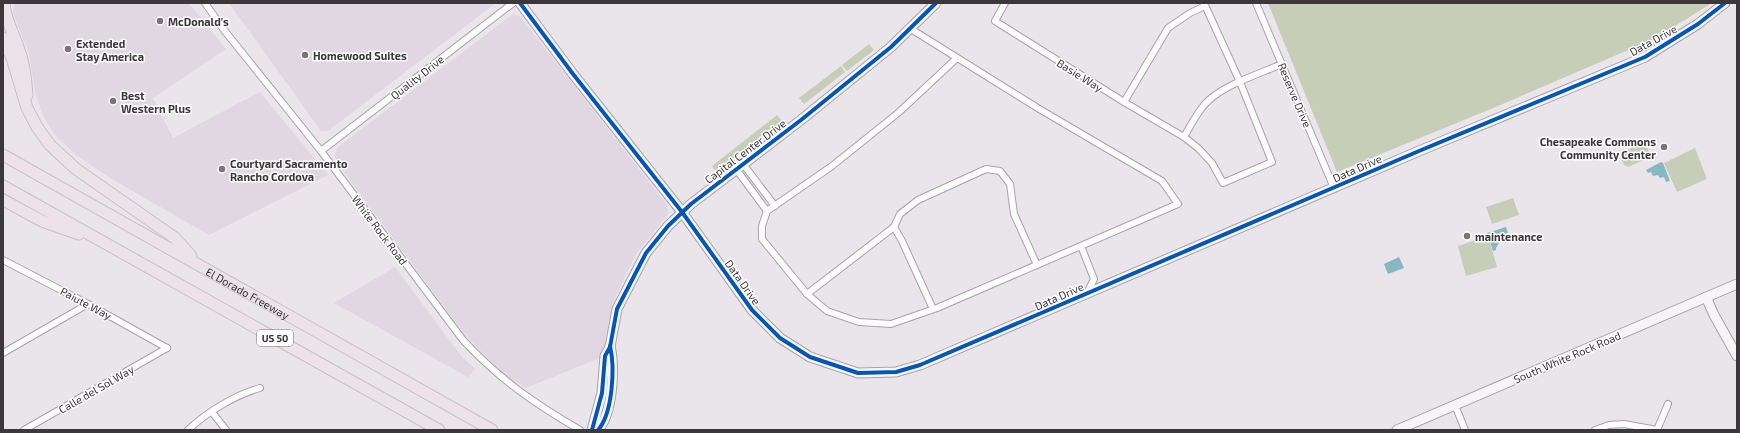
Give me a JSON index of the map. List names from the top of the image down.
{
  "streets": {
    "highway": ["El Dorado Freeway", "US 50"],
    "street": [
      "Data Drive",
      "Basie Way",
      "Quality Drive",
      "Reserve Drive",
      "Capital Center Drive",
      "White Rock Road",
      "Paiute Way",
      "South White Rock Road",
      "Calle del Sol Way"
    ]
  },
  "crossings": [
    ["Data Drive", "Reserve Drive"],
    ["Data Drive", "Capital Center Drive"],
    ["Quality Drive", "White Rock Road"],
    ["Paiute Way", "Calle del Sol Way"]
  ],
  "places": [
    "McDonald's",
    "Extended Stay America",
    "Homewood Suites",
    "Best Western Plus",
    "Chesapeake Commons Community Center",
    "Courtyard Sacramento Rancho Cordova",
    "maintenance"
  ]
}
